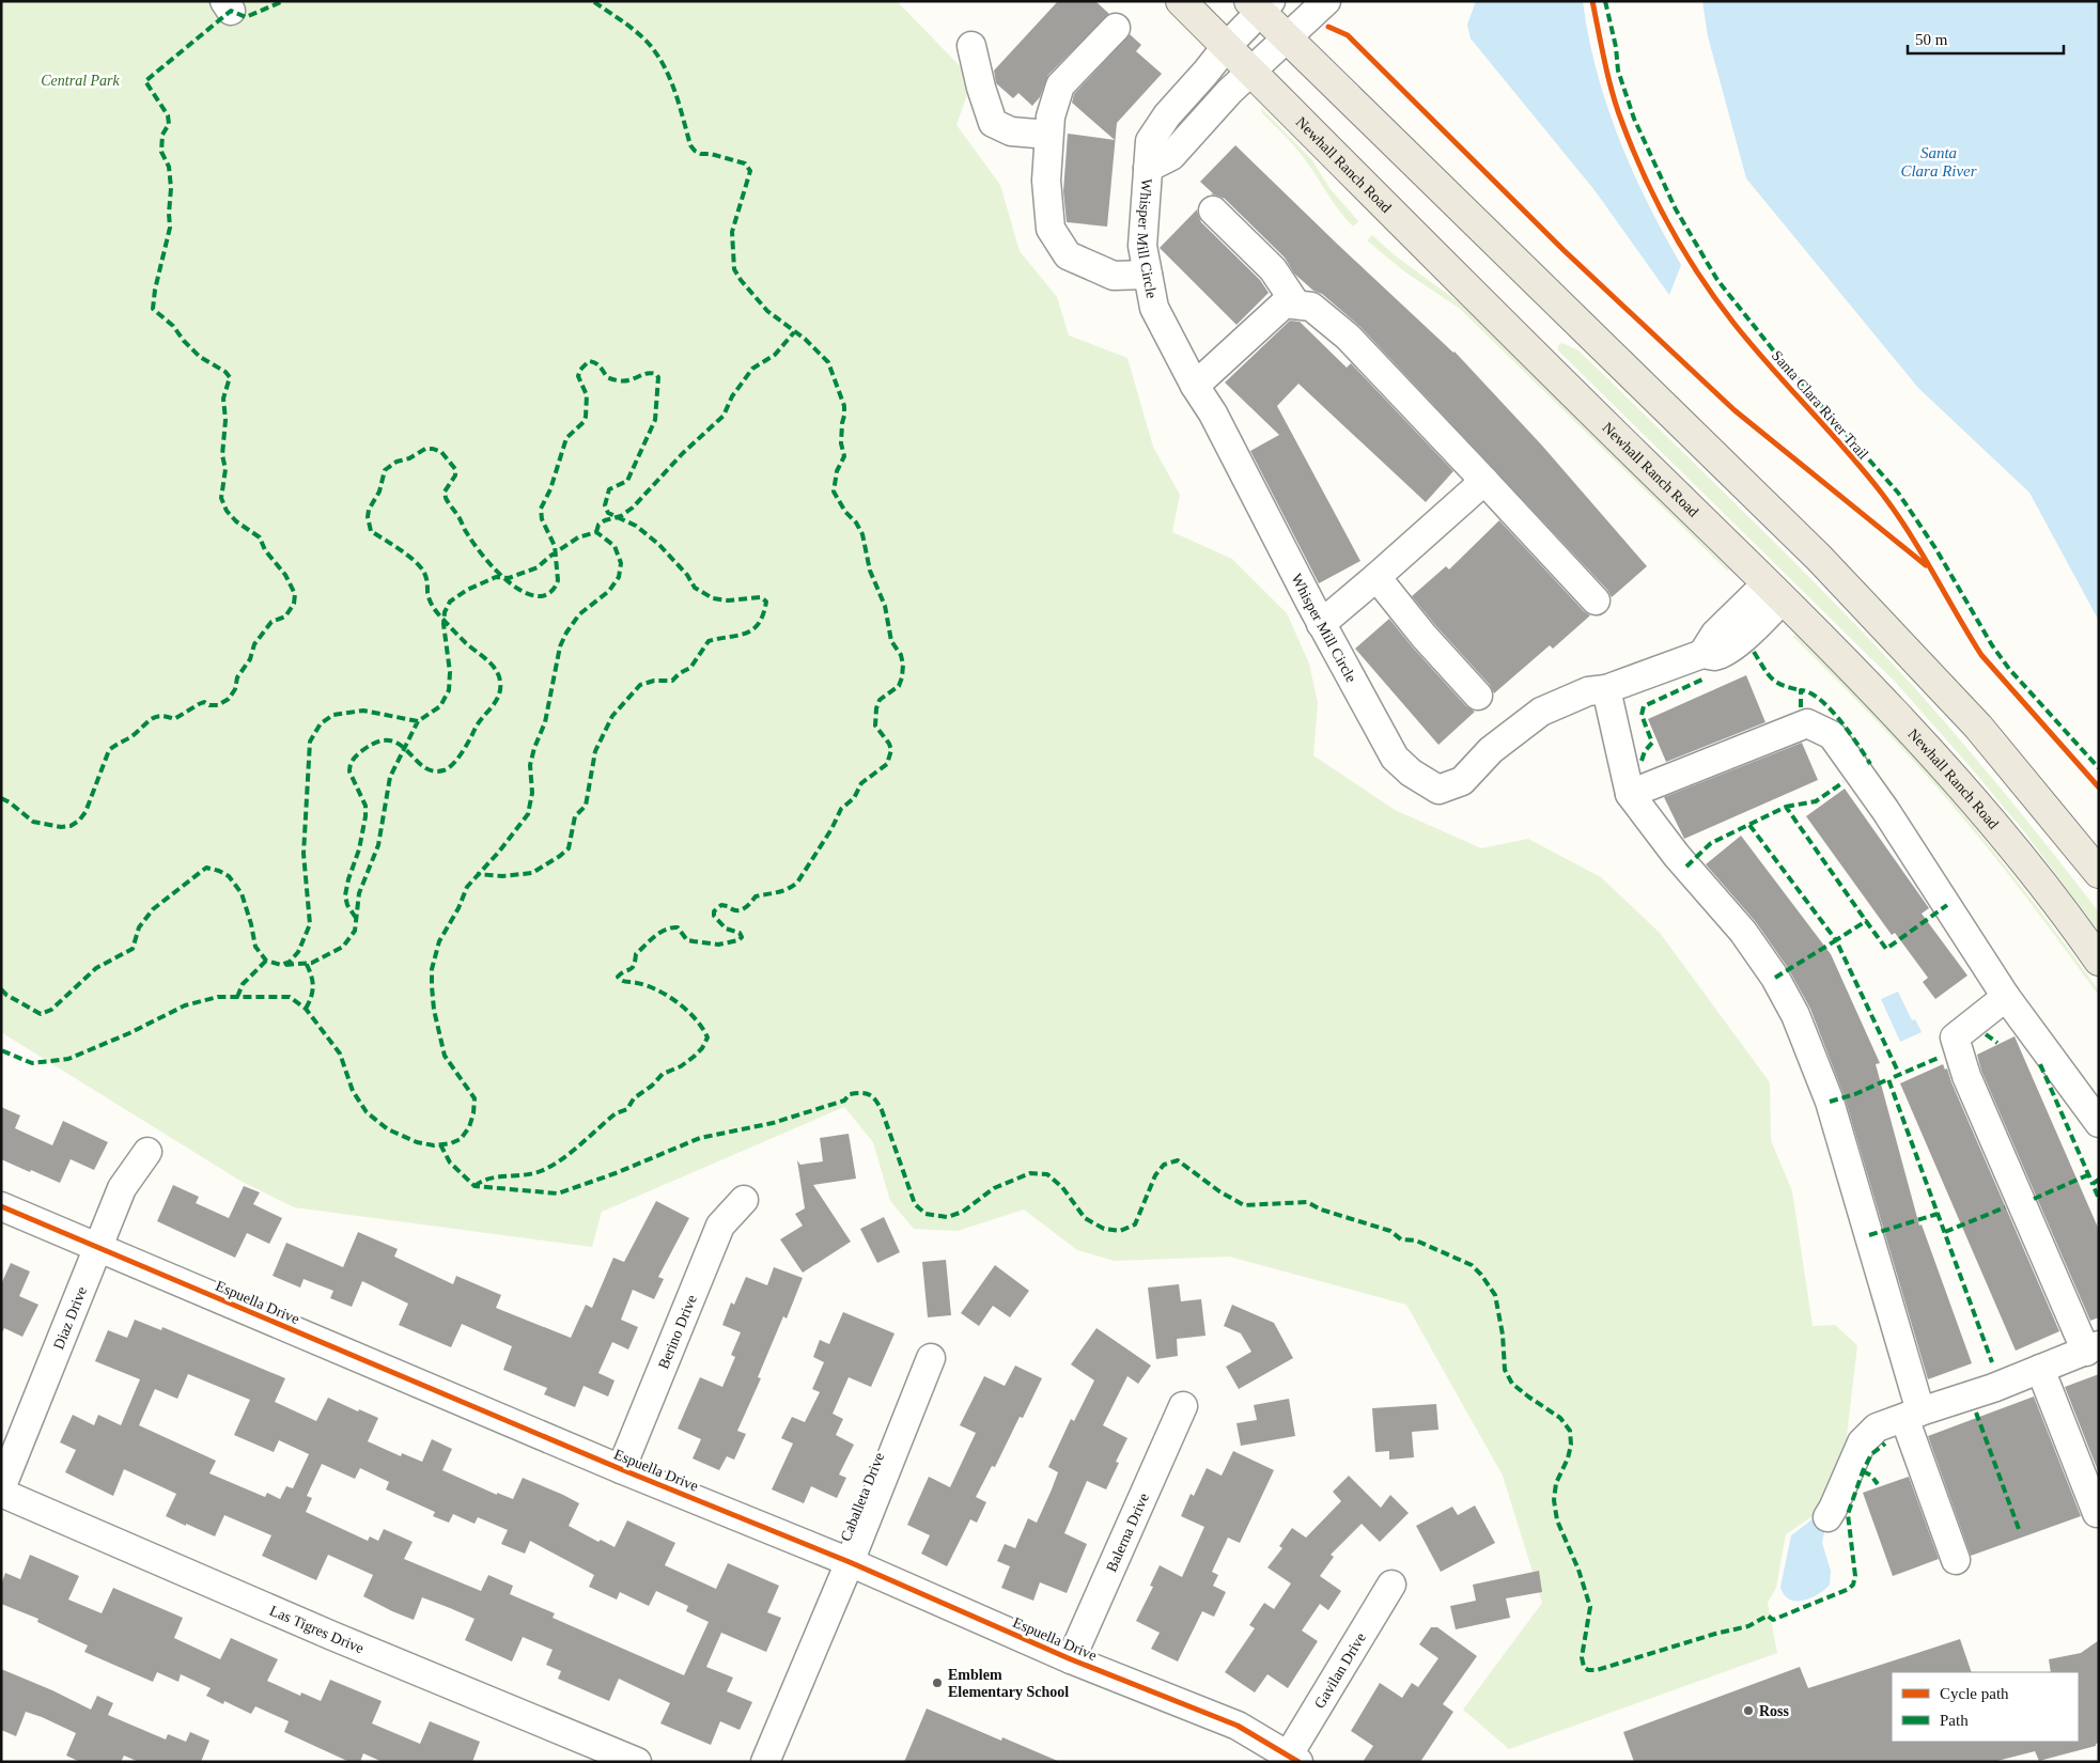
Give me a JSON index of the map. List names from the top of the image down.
{
  "streets": {
    "main road": ["Newhall Ranch Road"],
    "street": [
      "Whisper Mill Circle",
      "Espuella Drive",
      "Diaz Drive",
      "Berino Drive",
      "Caballeta Drive",
      "Balerna Drive",
      "Las Tigres Drive",
      "Gavilan Drive"
    ],
    "cycle path": ["Santa Clara River Trail"]
  },
  "crossings": [
    ["Newhall Ranch Road", "Whisper Mill Circle"],
    ["Espuella Drive", "Diaz Drive"],
    ["Espuella Drive", "Berino Drive"],
    ["Espuella Drive", "Caballeta Drive"],
    ["Espuella Drive", "Balerna Drive"],
    ["Espuella Drive", "Gavilan Drive"]
  ],
  "water": ["Santa Clara River"],
  "parks": ["Central Park"],
  "places": ["Emblem Elementary School", "Ross"],
  "legend": ["Cycle path", "Path"],
  "scale_bar": "50 m"
}
